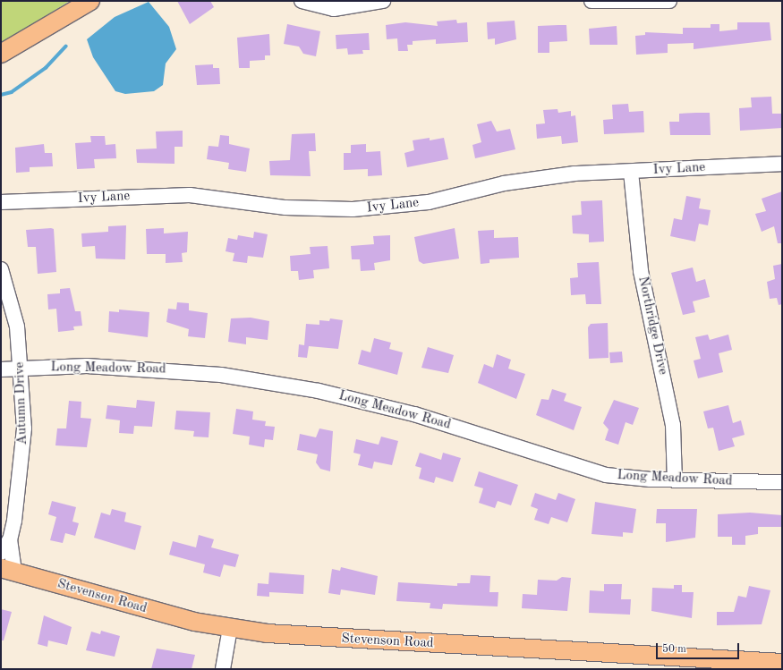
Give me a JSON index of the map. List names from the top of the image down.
{
  "streets": {
    "main road": ["Stevenson Road"],
    "street": [
      "Ivy Lane",
      "Northridge Drive",
      "Long Meadow Road",
      "Autumn Drive"
    ]
  },
  "crossings": [
    ["Ivy Lane", "Northridge Drive"],
    ["Northridge Drive", "Long Meadow Road"],
    ["Long Meadow Road", "Autumn Drive"],
    ["Autumn Drive", "Stevenson Road"]
  ],
  "scale_bar": "50 m"
}
